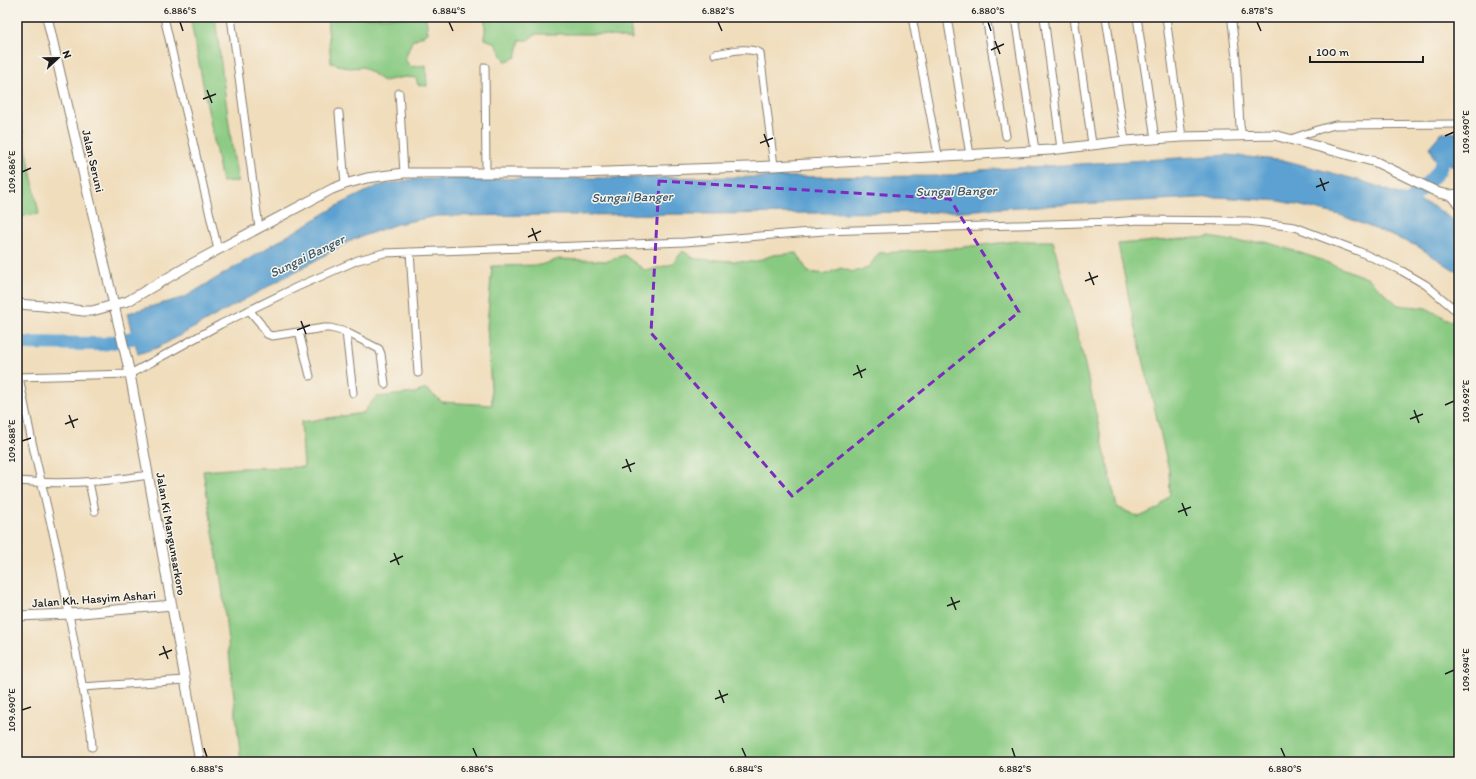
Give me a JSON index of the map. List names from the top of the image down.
{
  "streets": {
    "street": ["Jalan Seruni", "Jalan Ki Mangunsarkoro", "Jalan Kh. Hasyim Ashari"]
  },
  "crossings": [
    ["Jalan Seruni", "Jalan Ki Mangunsarkoro"],
    ["Jalan Ki Mangunsarkoro", "Jalan Kh. Hasyim Ashari"]
  ],
  "water": ["Sungai Banger"],
  "scale_bar": "100 m",
  "north": "right",
  "coordinates": [
    "6.886°S",
    "6.884°S",
    "6.882°S",
    "6.880°S",
    "6.878°S",
    "109.690°E",
    "109.686°E",
    "109.692°E",
    "109.688°E",
    "109.694°E",
    "6.888°S"
  ]
}
